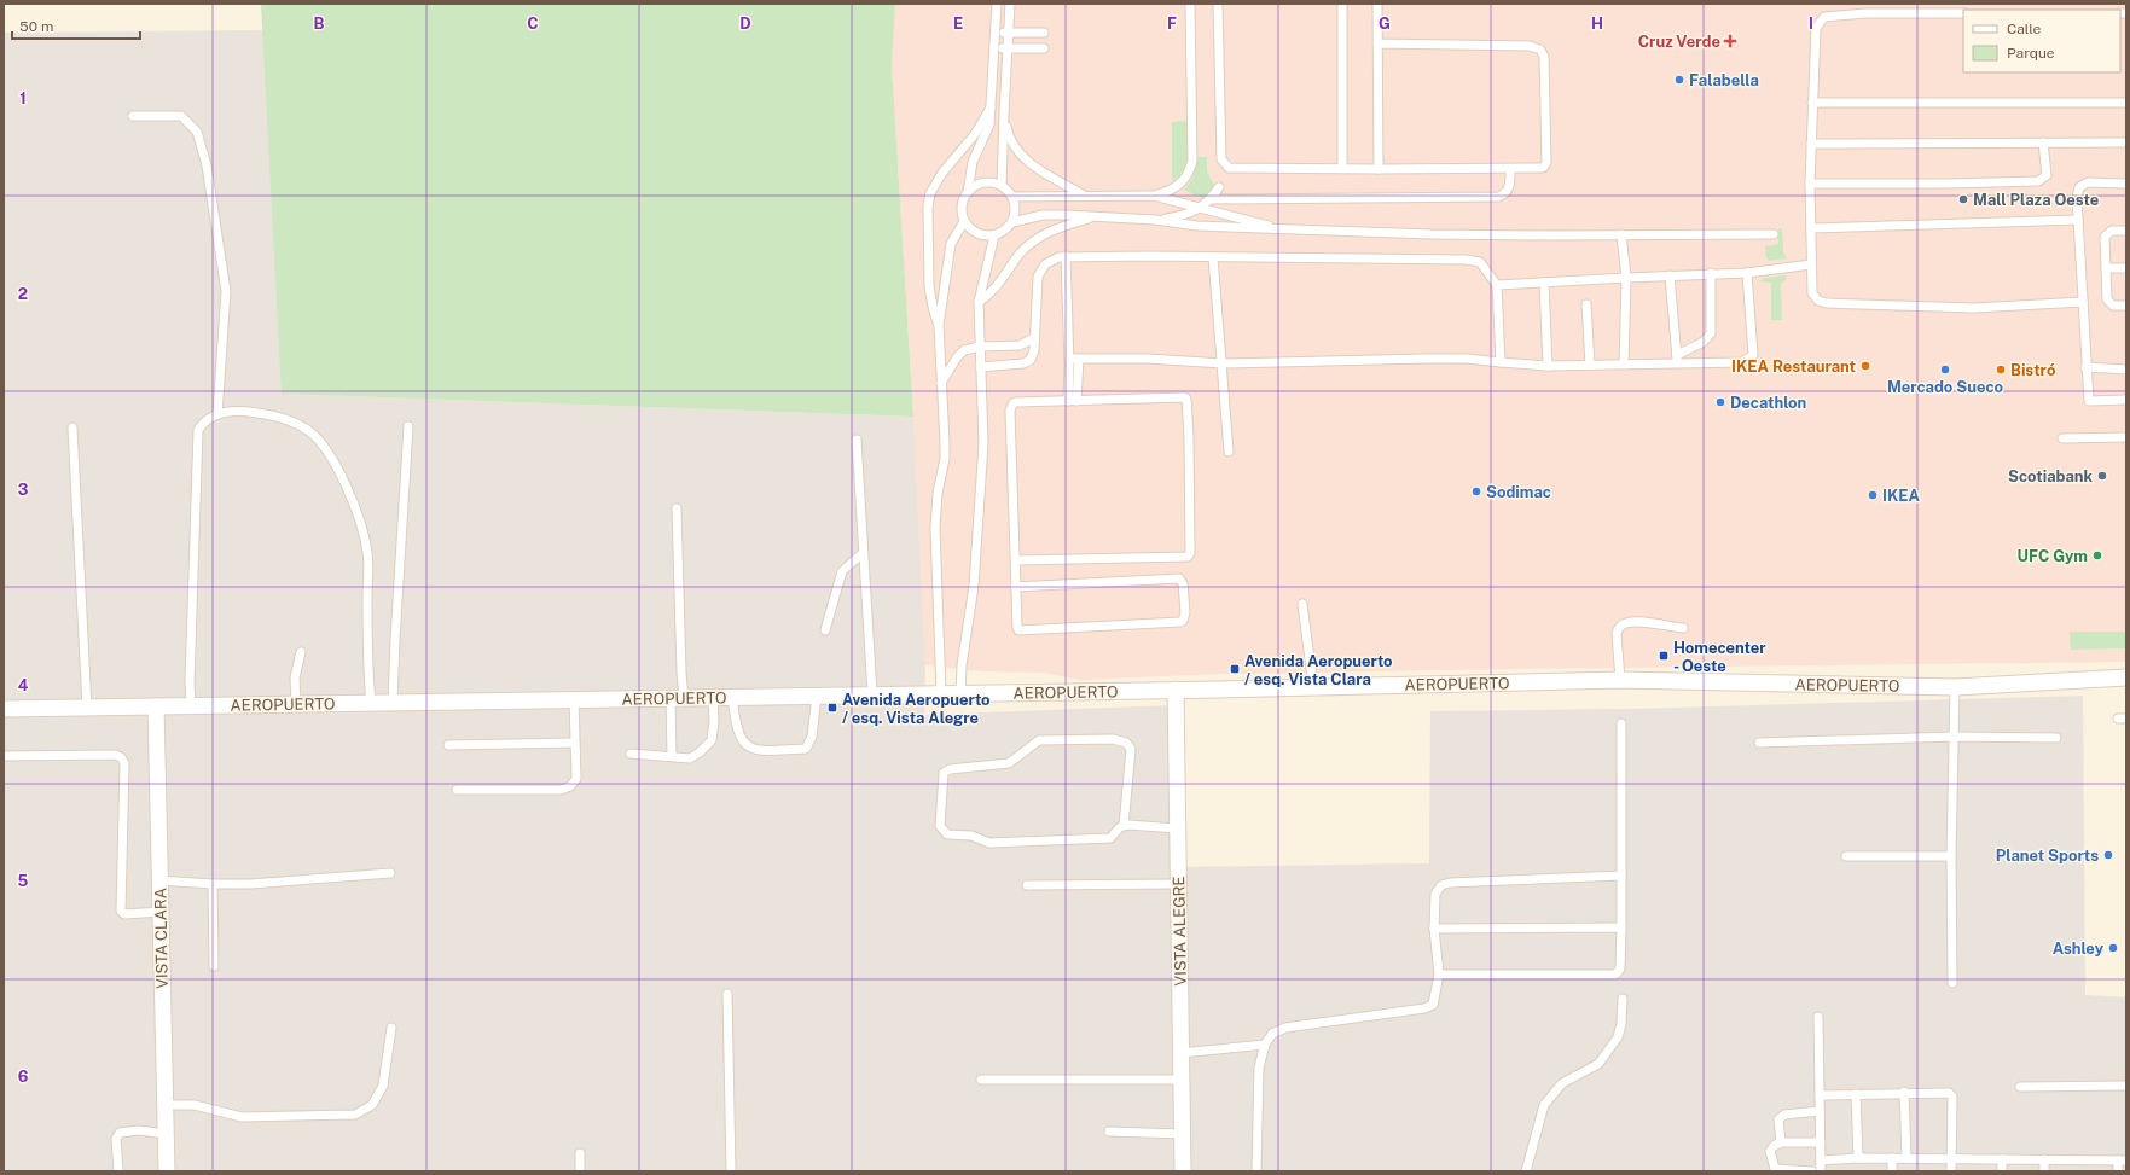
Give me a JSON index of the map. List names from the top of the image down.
{
  "streets": {
    "street": ["AEROPUERTO", "VISTA ALEGRE", "VISTA CLARA"]
  },
  "crossings": [
    ["AEROPUERTO", "VISTA ALEGRE"],
    ["AEROPUERTO", "VISTA CLARA"]
  ],
  "places": {
    "health": ["Cruz Verde"],
    "other": [
      "Falabella",
      "Mall Plaza Oeste",
      "IKEA Restaurant",
      "Mercado Sueco",
      "Bistró",
      "Decathlon",
      "Scotiabank",
      "Sodimac",
      "IKEA",
      "UFC Gym",
      "Planet Sports",
      "Ashley"
    ],
    "transit": ["Homecenter - Oeste", "Avenida Aeropuerto / esq. Vista Clara", "Avenida Aeropuerto / esq. Vista Alegre"]
  },
  "legend": ["Calle", "Parque"],
  "scale_bar": "50 m",
  "grid": {
    "columns": [
      "B",
      "C",
      "D",
      "E",
      "F",
      "G",
      "H",
      "I"
    ],
    "rows": [
      "1",
      "2",
      "3",
      "4",
      "5",
      "6"
    ]
  }
}
